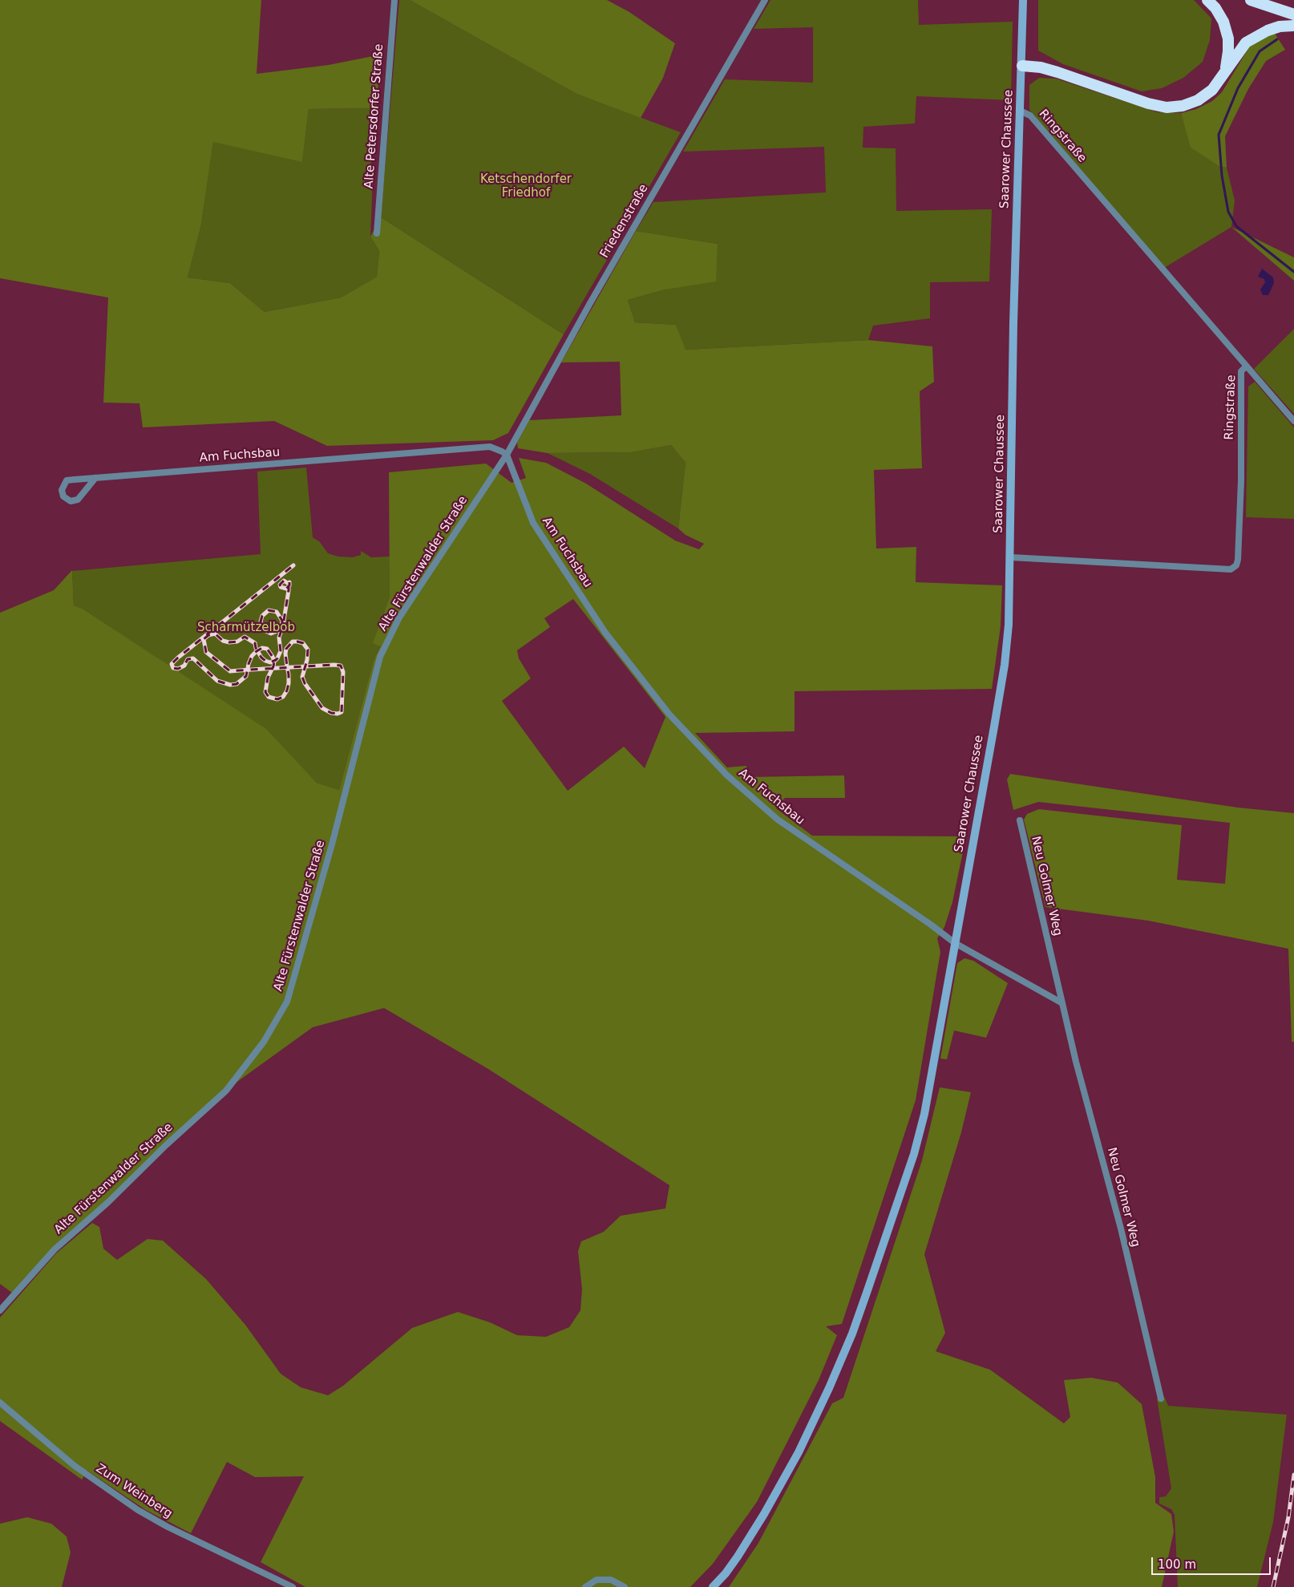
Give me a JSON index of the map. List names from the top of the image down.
{
  "streets": {
    "main road": ["Saarower Chaussee"],
    "street": [
      "Alte Petersdorfer Straße",
      "Ringstraße",
      "Friedenstraße",
      "Am Fuchsbau",
      "Alte Fürstenwalder Straße",
      "Neu Golmer Weg",
      "Zum Weinberg"
    ]
  },
  "crossings": [
    ["Ringstraße", "Saarower Chaussee"],
    ["Saarower Chaussee", "Am Fuchsbau"],
    ["Friedenstraße", "Am Fuchsbau"],
    ["Friedenstraße", "Alte Fürstenwalder Straße"],
    ["Am Fuchsbau", "Alte Fürstenwalder Straße"]
  ],
  "parks": ["Ketschendorfer Friedhof", "Scharmützelbob"],
  "scale_bar": "100 m"
}
